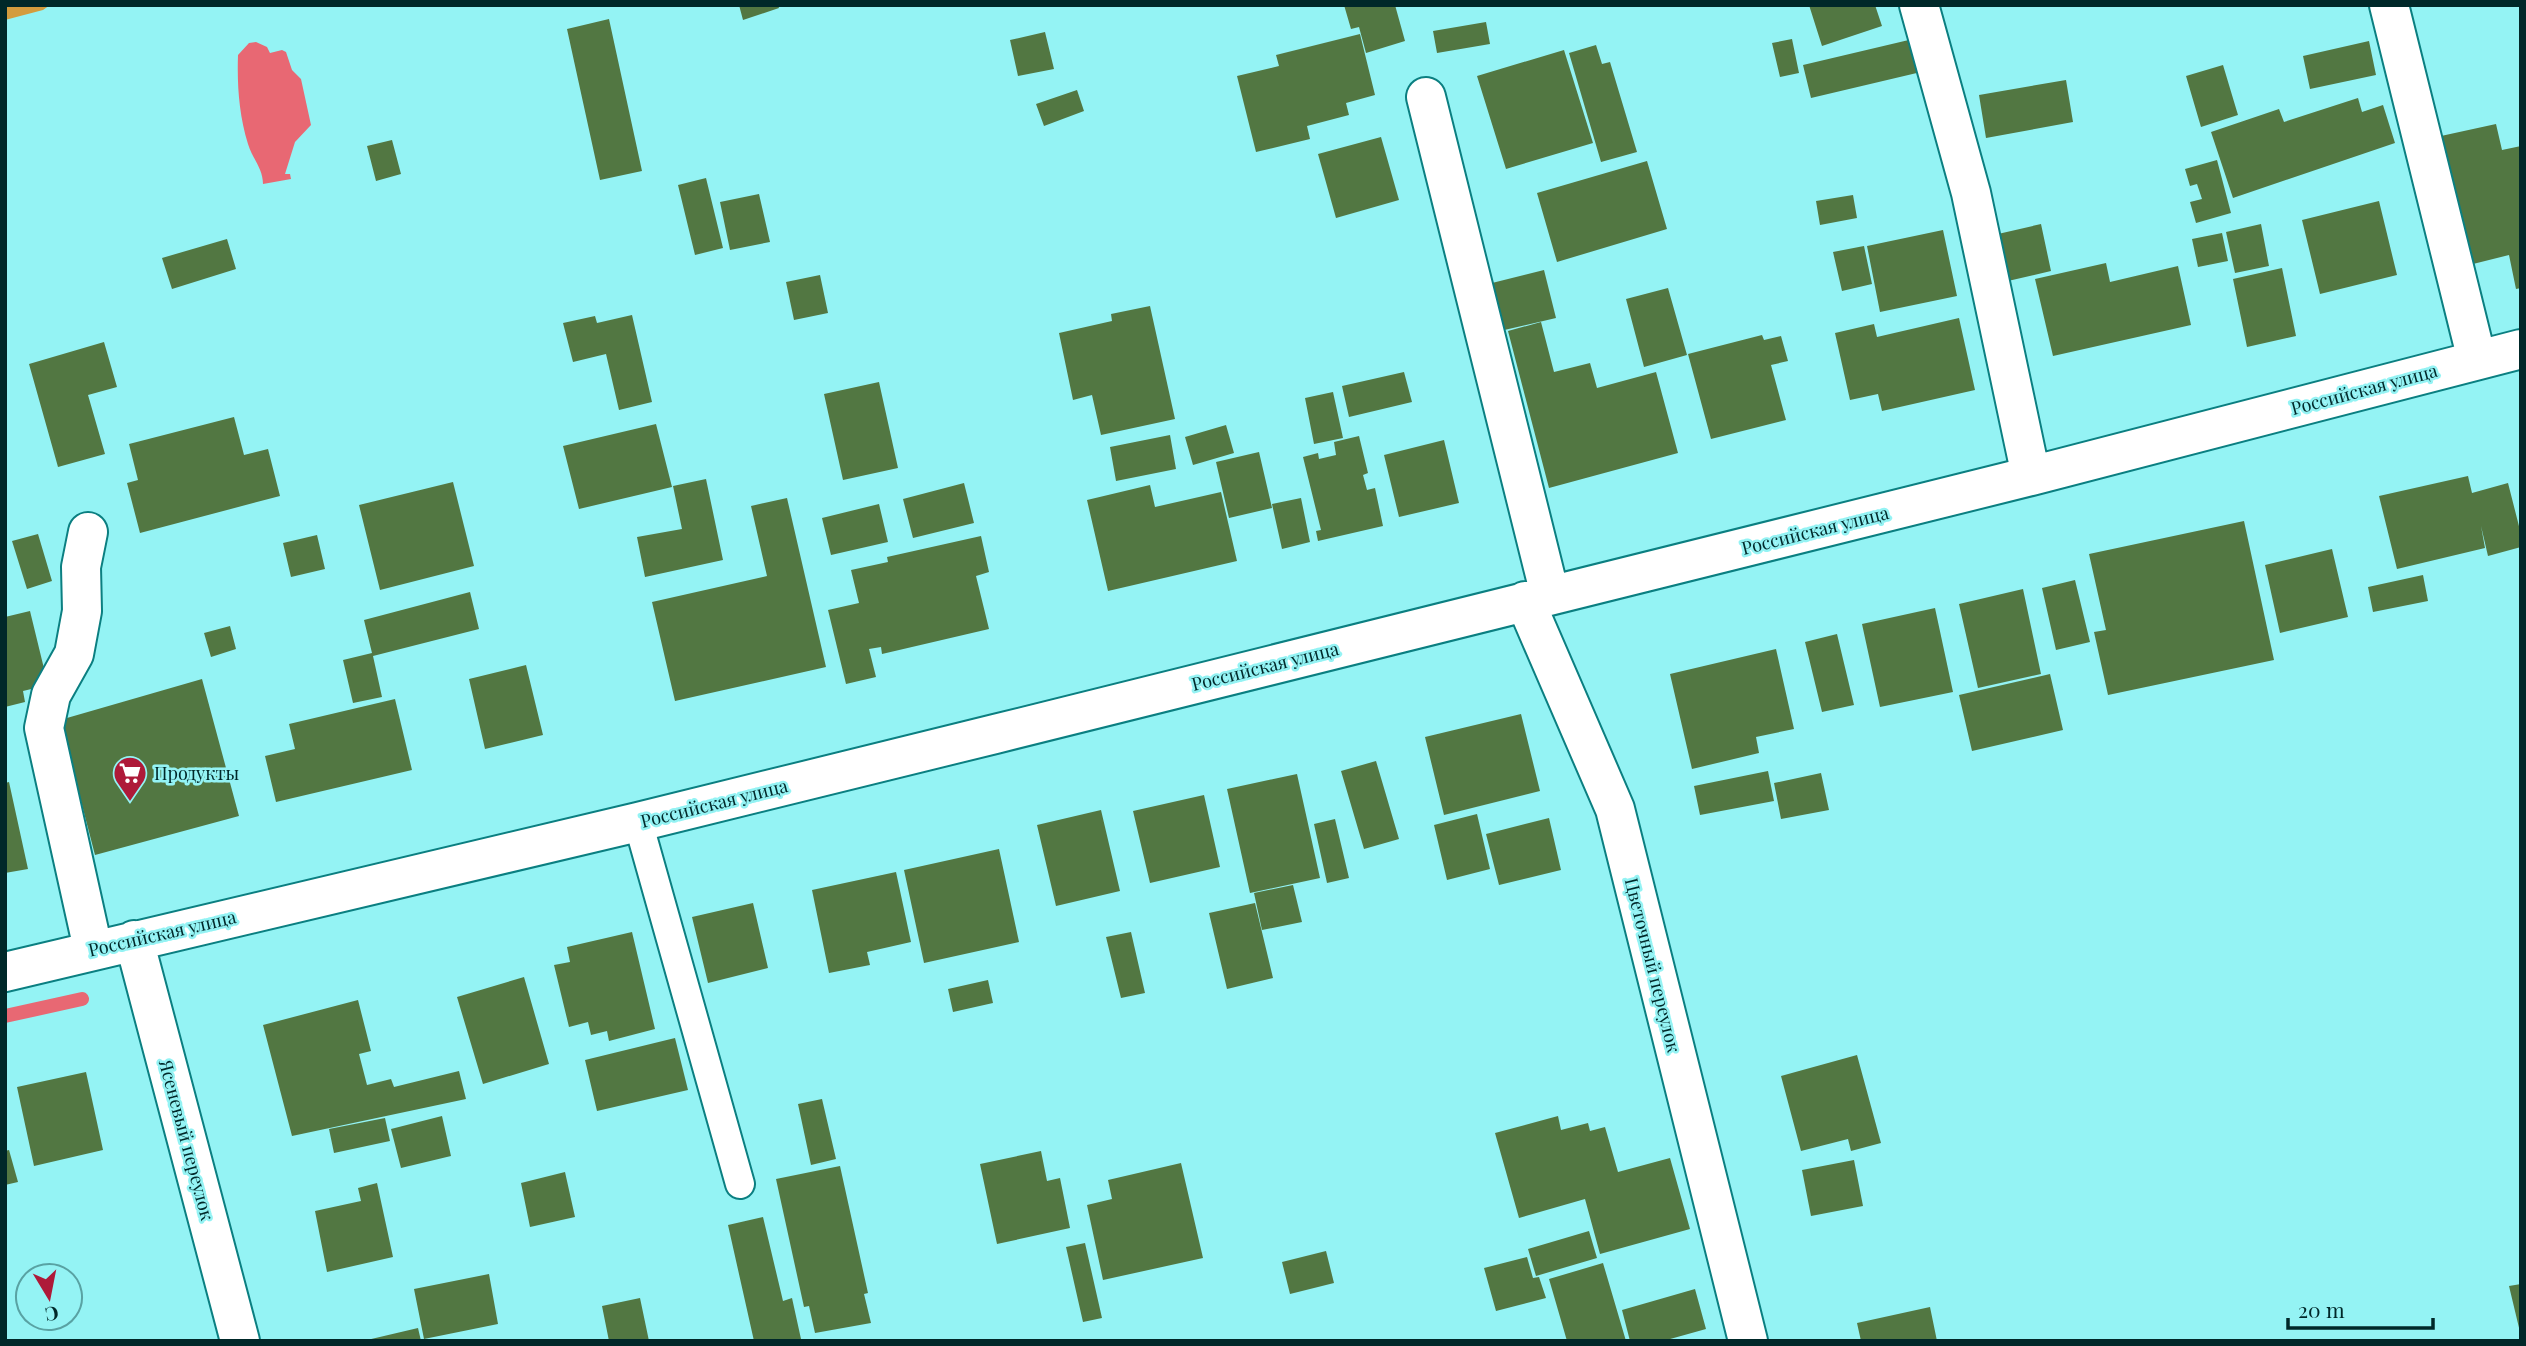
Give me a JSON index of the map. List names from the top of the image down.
{
  "streets": {
    "street": ["Российская улица", "Цветочный переулок", "Ясеневый переулок"]
  },
  "crossings": [
    ["Российская улица", "Цветочный переулок"],
    ["Российская улица", "Ясеневый переулок"]
  ],
  "places": {
    "supermarket": ["Продукты"]
  },
  "scale_bar": "20 m",
  "north": "bottom"
}
